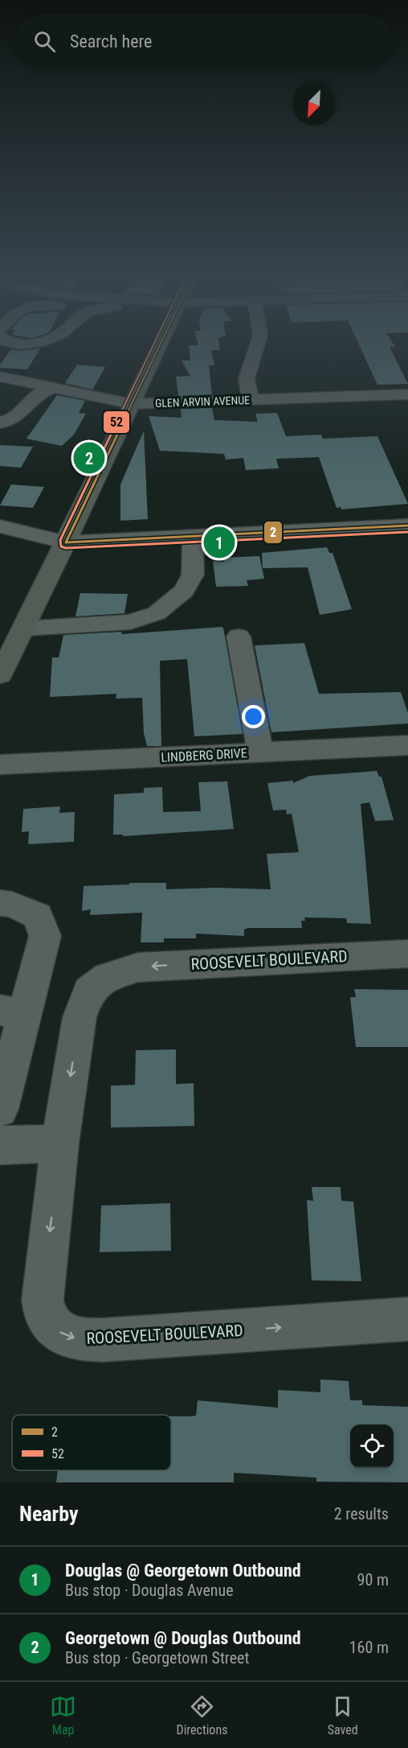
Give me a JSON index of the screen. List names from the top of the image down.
{
  "streets": {
    "street": ["GLEN ARVIN AVENUE", "LINDBERG DRIVE", "ROOSEVELT BOULEVARD"]
  },
  "lines": ["transit line 2", "transit line 52"],
  "legend": ["2", "52"],
  "north": "bottom left",
  "page": {
    "search": "Search here",
    "pins": ["2", "1"],
    "heading": ["Nearby", "2 results"],
    "list": [
      {
        "mark": "1",
        "name": "Douglas @ Georgetown Outbound",
        "note": "Bus stop · Douglas Avenue",
        "value": "90 m"
      },
      {
        "mark": "2",
        "name": "Georgetown @ Douglas Outbound",
        "note": "Bus stop · Georgetown Street",
        "value": "160 m"
      }
    ],
    "nav": ["Map", "Directions", "Saved"]
  }
}
